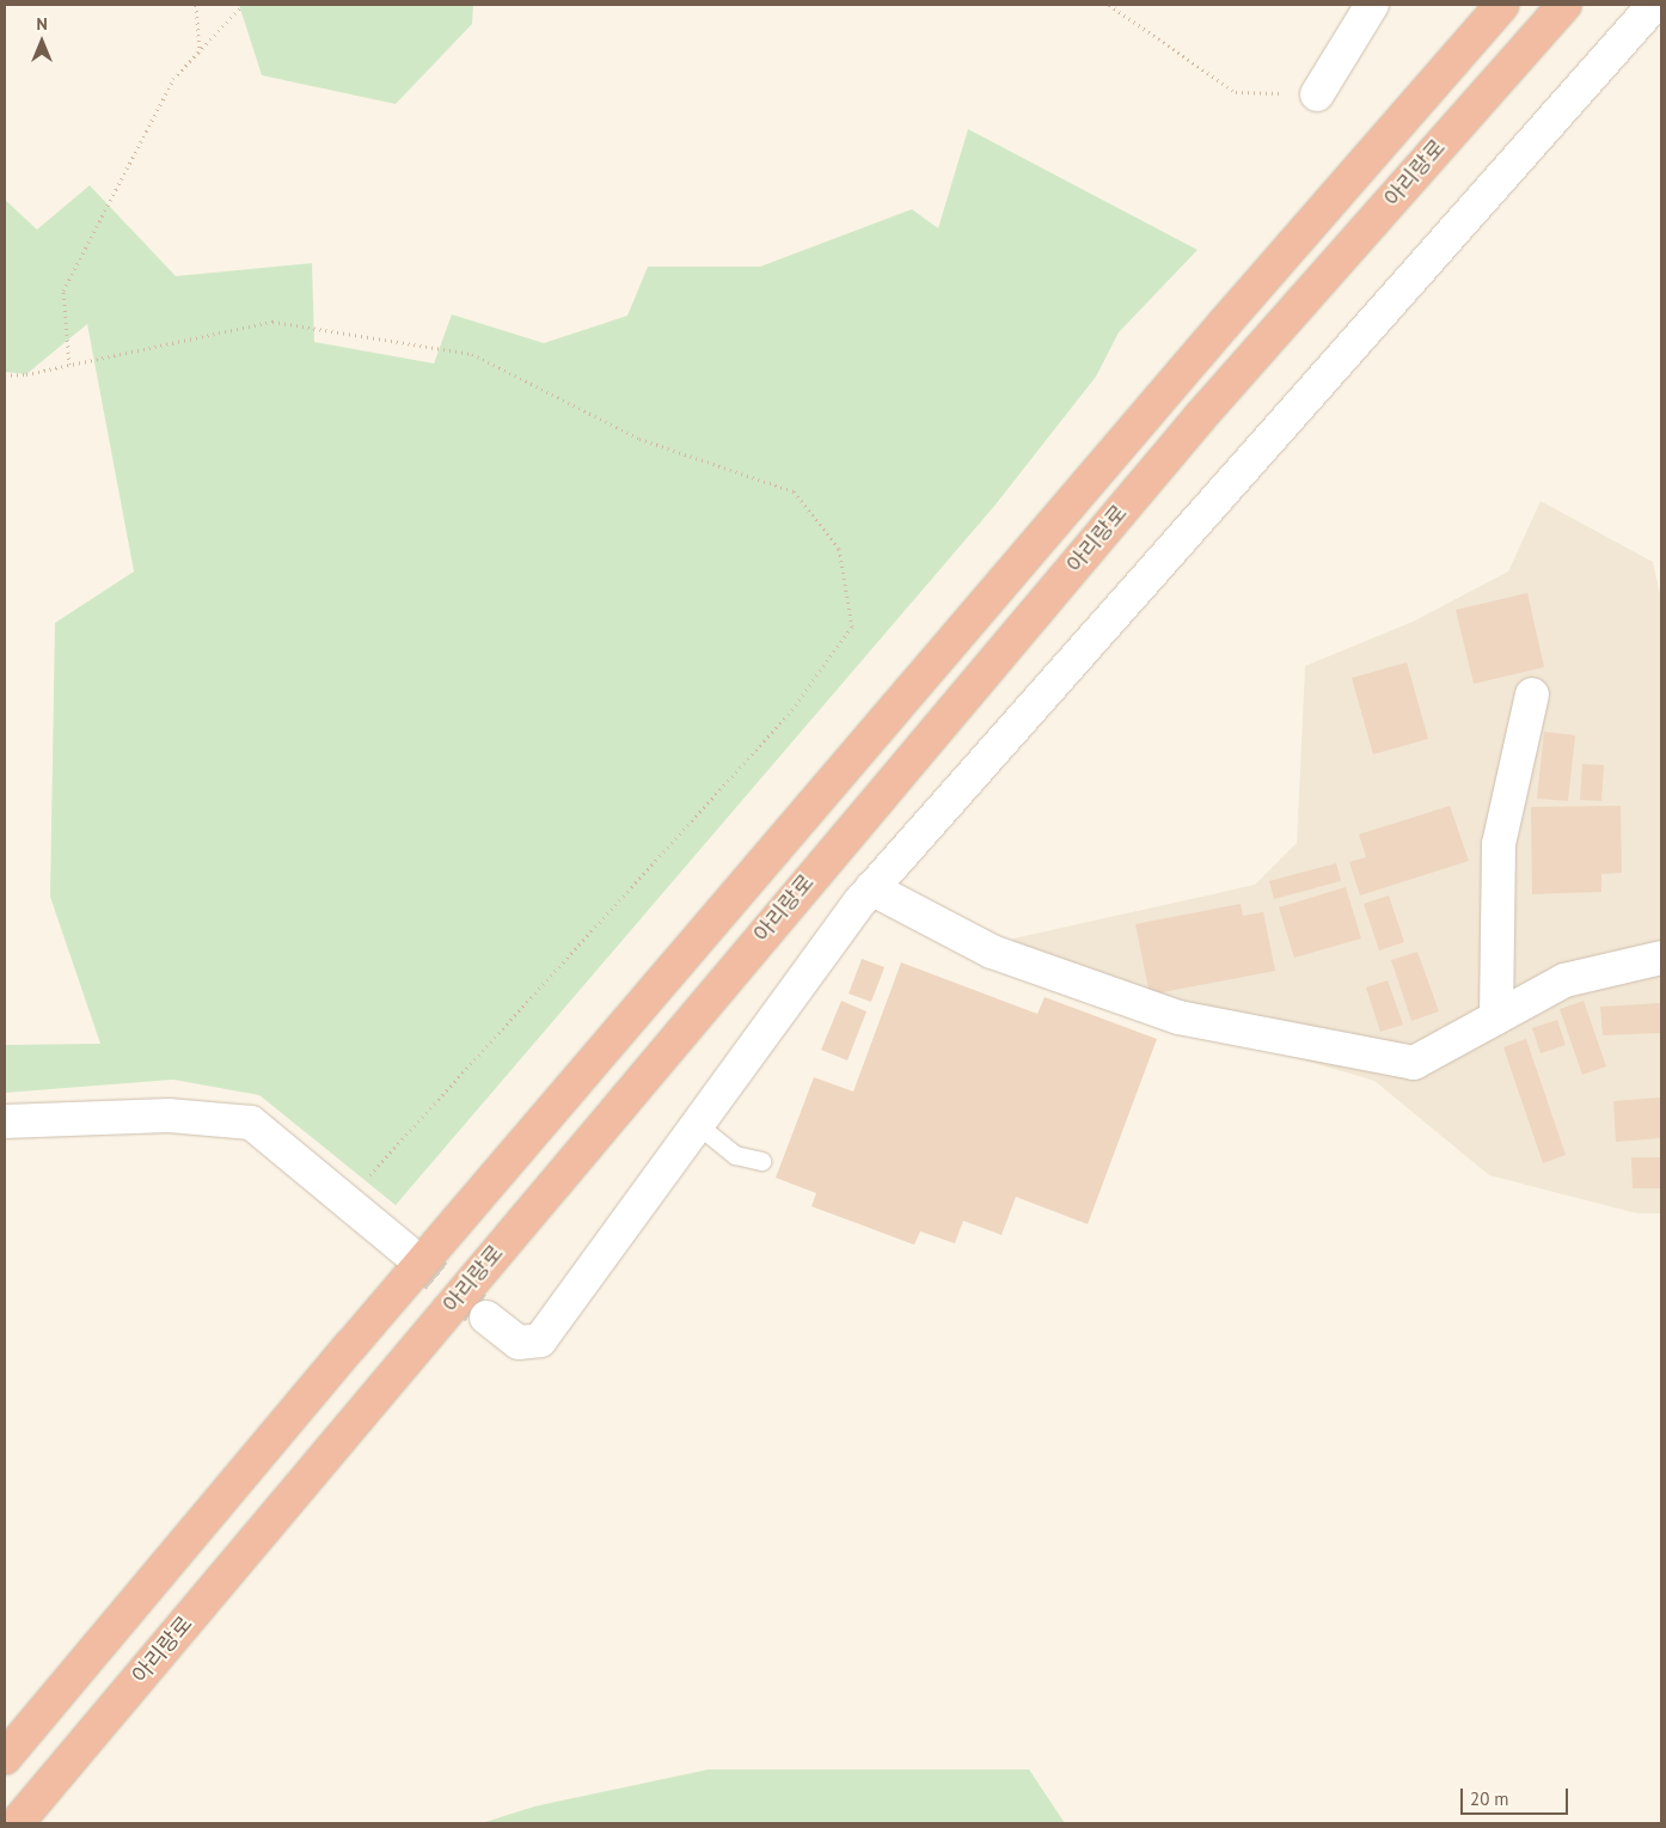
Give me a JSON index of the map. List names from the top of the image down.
{
  "streets": {
    "highway": ["아리랑로"]
  },
  "scale_bar": "20 m",
  "north": "top"
}
